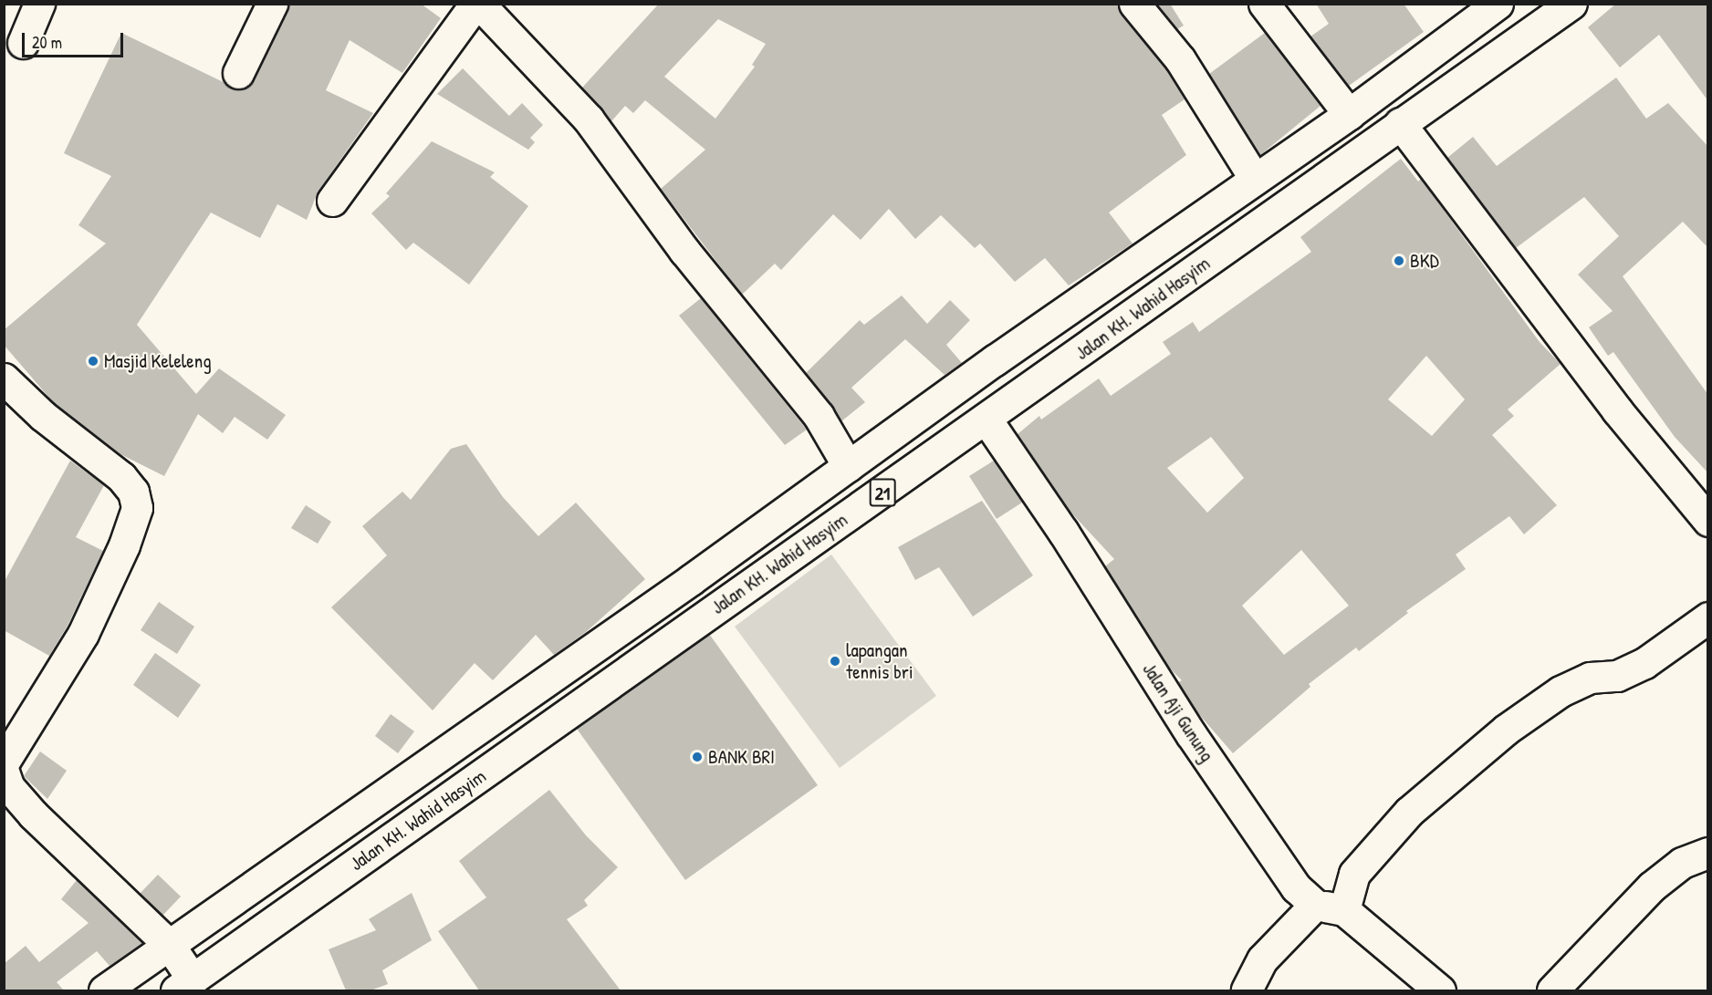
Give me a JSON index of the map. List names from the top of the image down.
{
  "streets": {
    "main road": ["Jalan KH. Wahid Hasyim", "21", "Jalan Aji Gunung"]
  },
  "crossings": [
    ["Jalan KH. Wahid Hasyim", "Jalan Aji Gunung"]
  ],
  "places": [
    "BKD",
    "Masjid Keleleng",
    "lapangan tennis bri",
    "BANK BRI"
  ],
  "scale_bar": "20 m"
}
